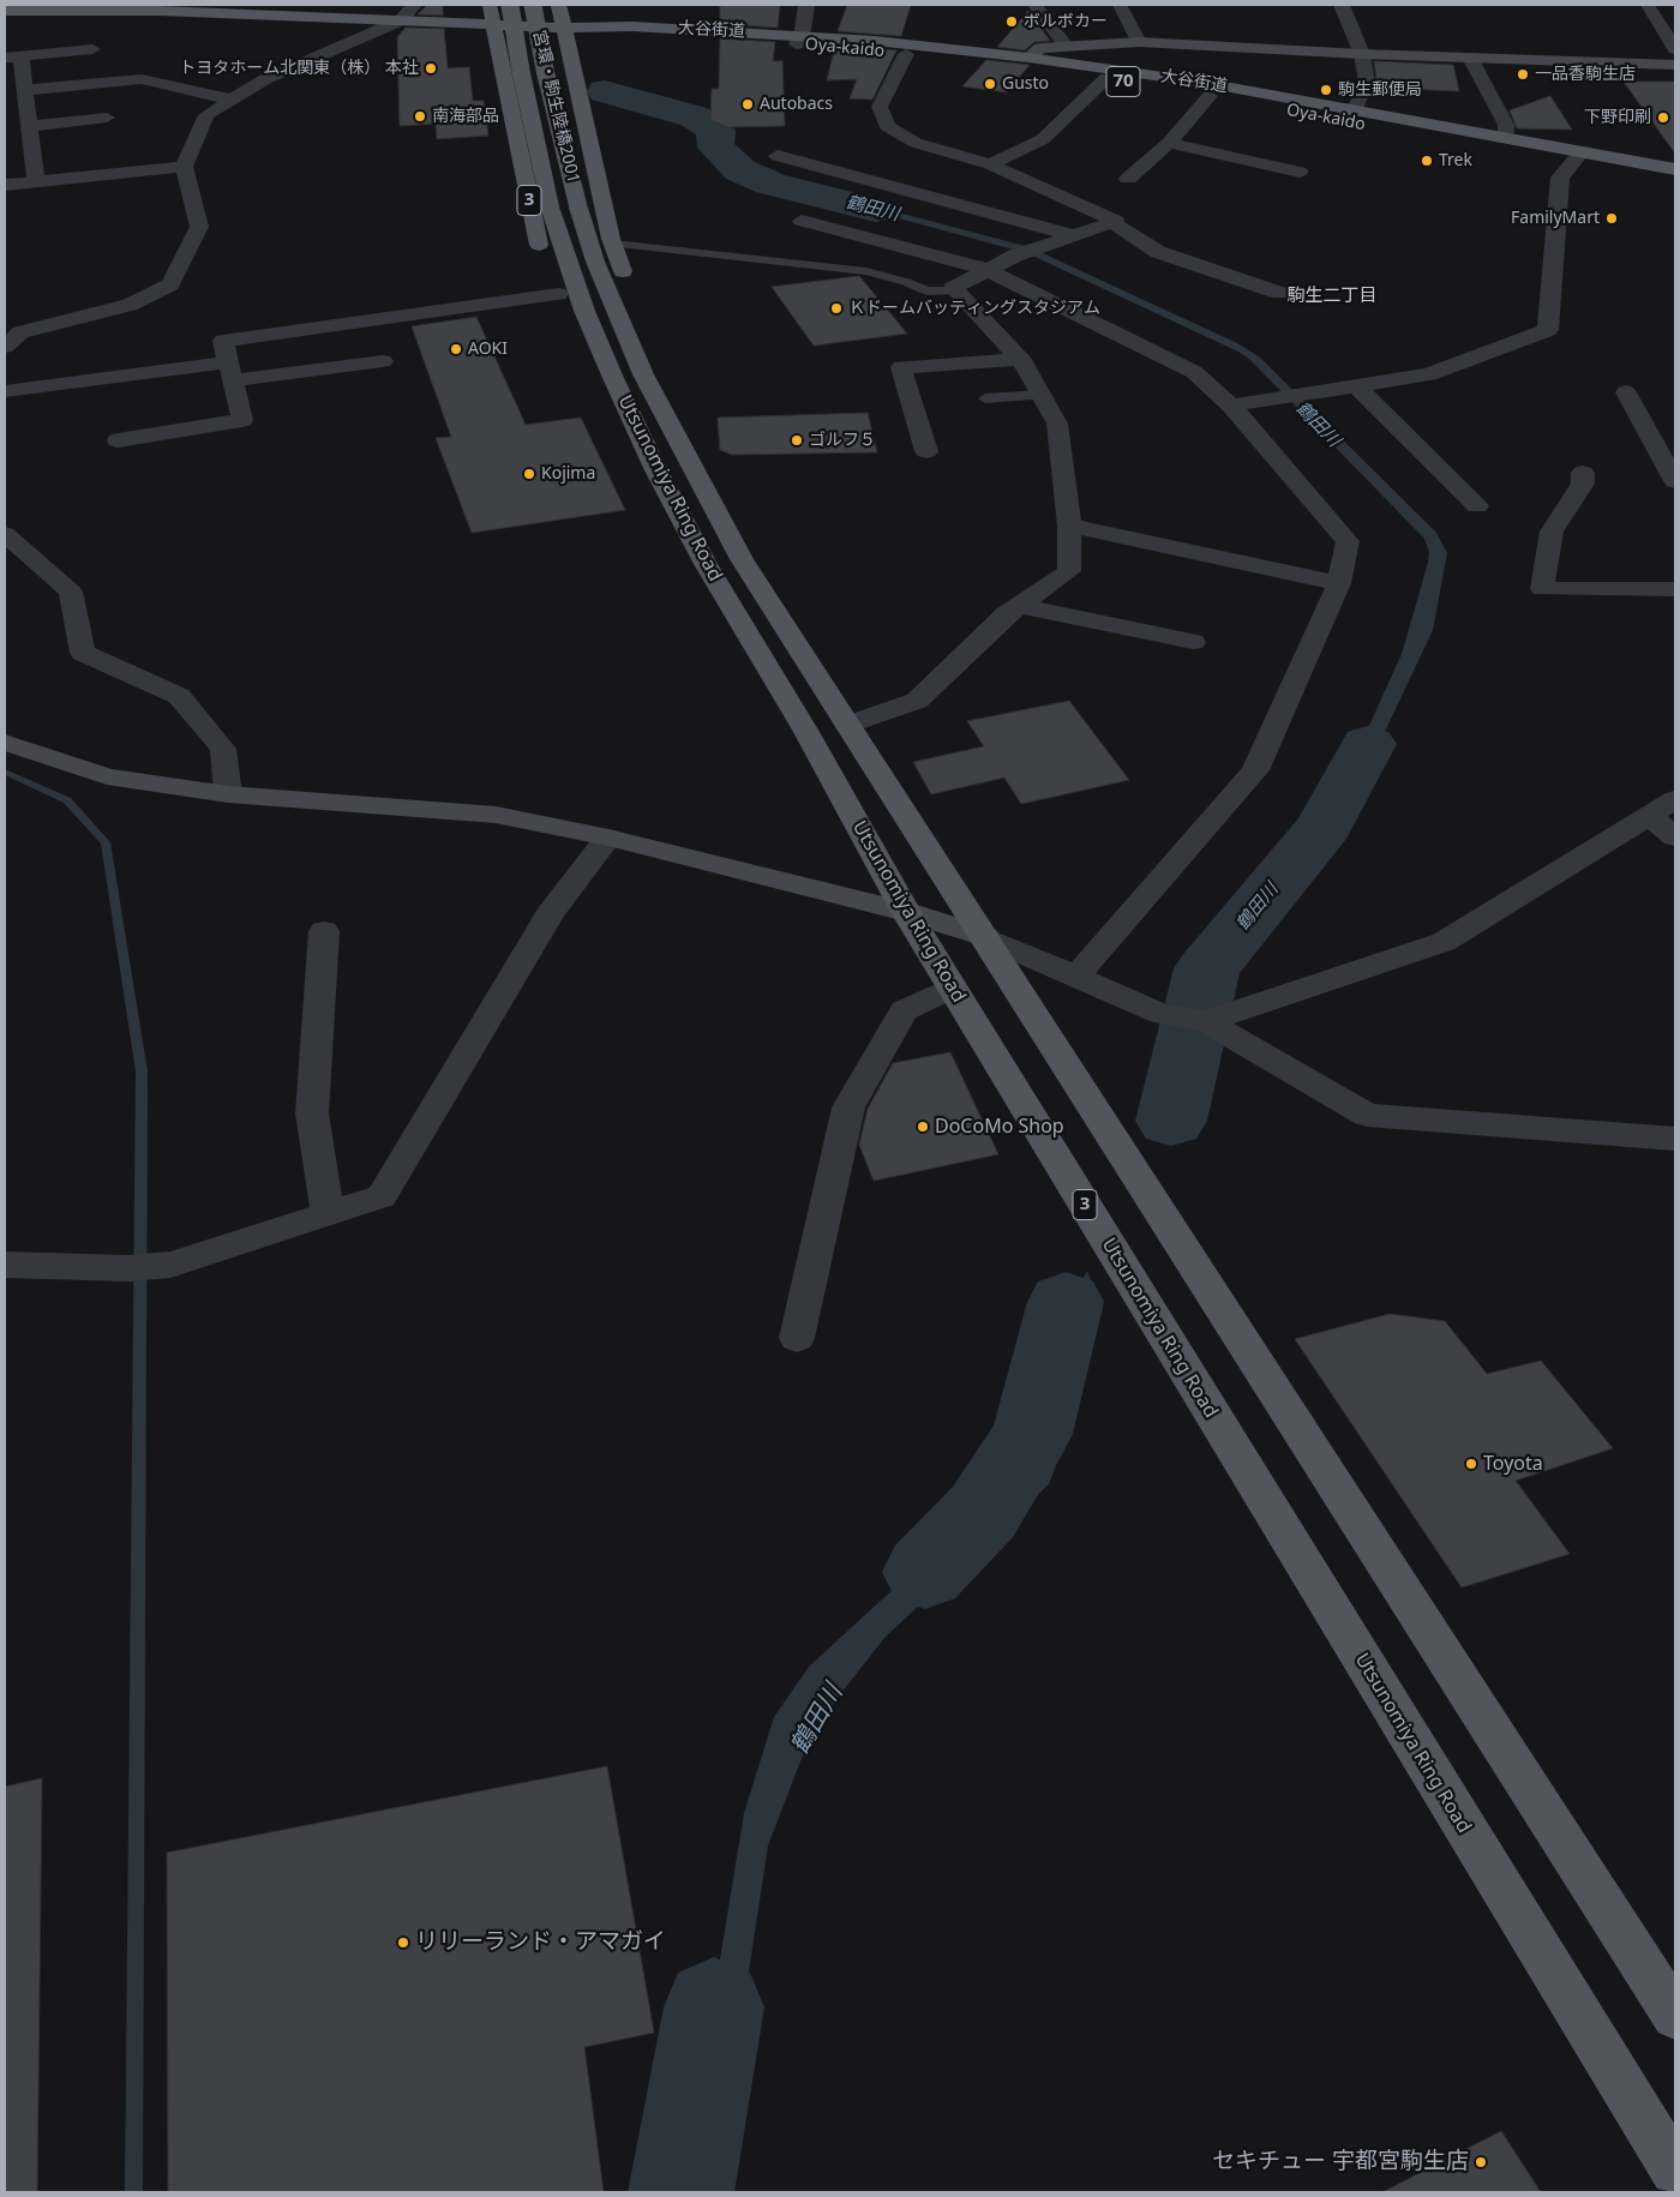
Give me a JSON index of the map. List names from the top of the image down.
{
  "streets": {
    "main road": [
      "大谷街道",
      "Oya-kaido",
      "70",
      "宮環・駒生陸橋2001",
      "3",
      "Utsunomiya Ring Road"
    ]
  },
  "crossings": [
    ["大谷街道", "Oya-kaido"],
    ["Oya-kaido", "3"],
    ["宮環・駒生陸橋2001", "Utsunomiya Ring Road"],
    ["3", "Utsunomiya Ring Road"]
  ],
  "districts": ["駒生二丁目"],
  "water": ["鶴田川"],
  "places": [
    "ボルボカー",
    "トヨタホーム北関東（株） 本社",
    "一品香駒生店",
    "Gusto",
    "駒生郵便局",
    "Autobacs",
    "南海部品",
    "下野印刷",
    "Trek",
    "FamilyMart",
    "Ｋドームバッティングスタジアム",
    "AOKI",
    "ゴルフ５",
    "Kojima",
    "DoCoMo Shop",
    "Toyota",
    "リリーランド・アマガイ",
    "セキチュー 宇都宮駒生店"
  ]
}
